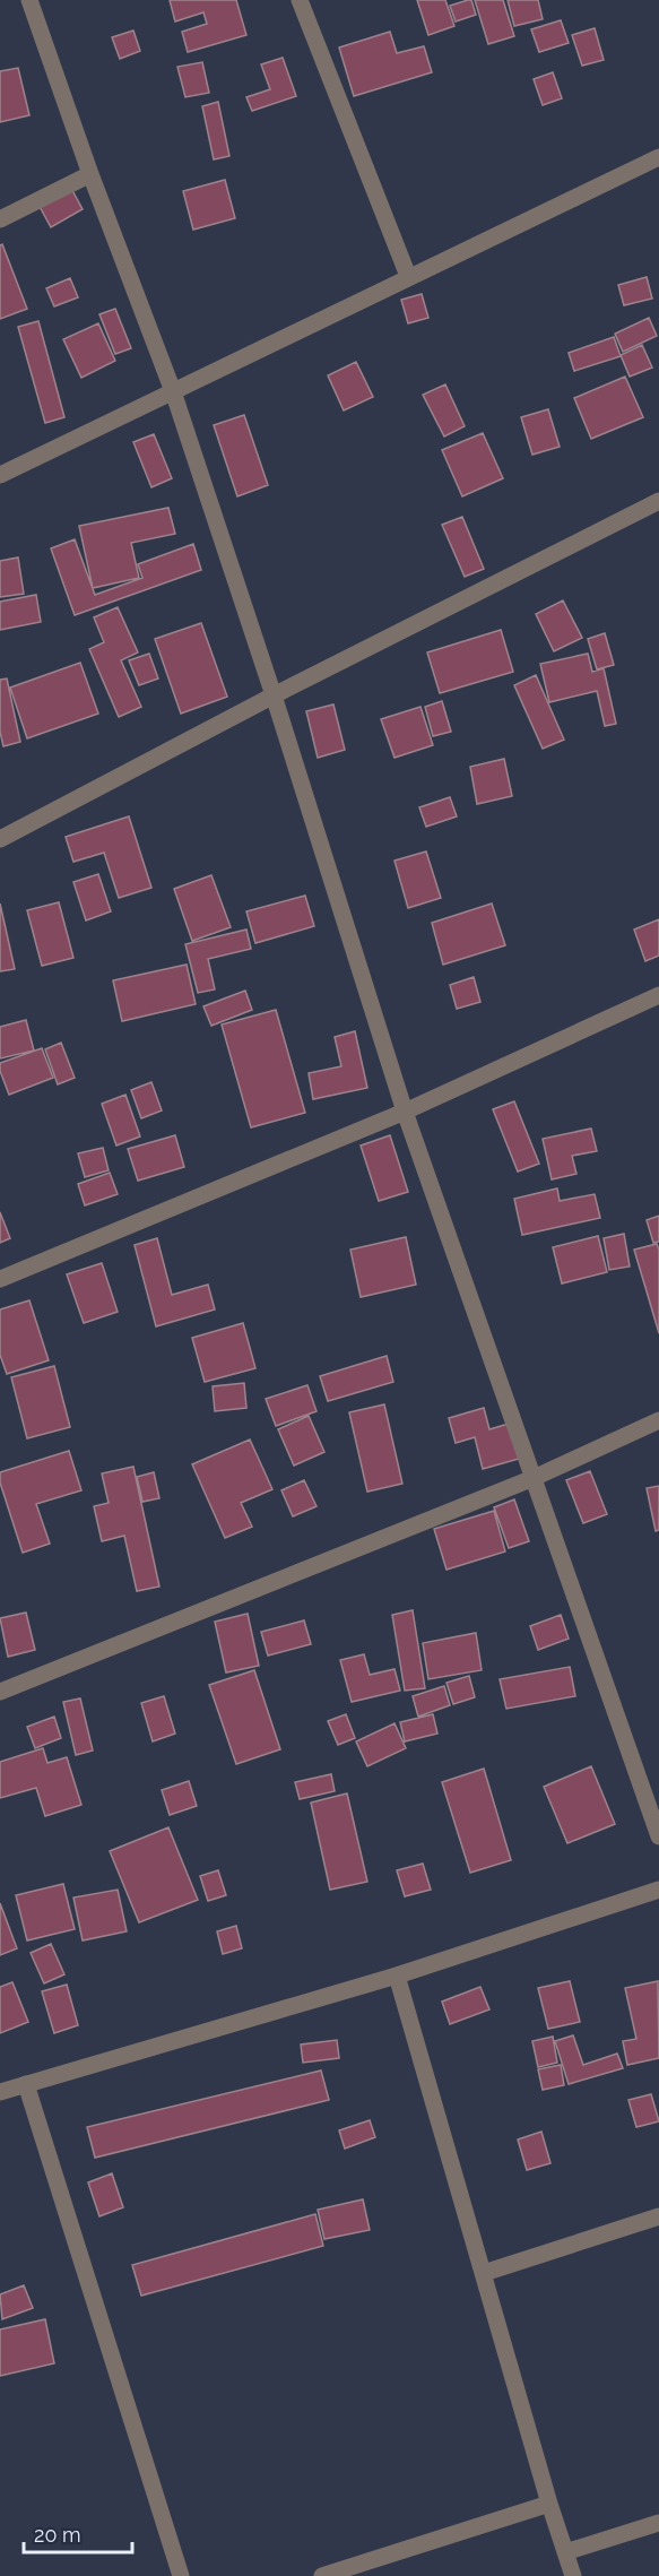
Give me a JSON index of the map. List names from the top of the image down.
{
  "scale_bar": "20 m"
}
